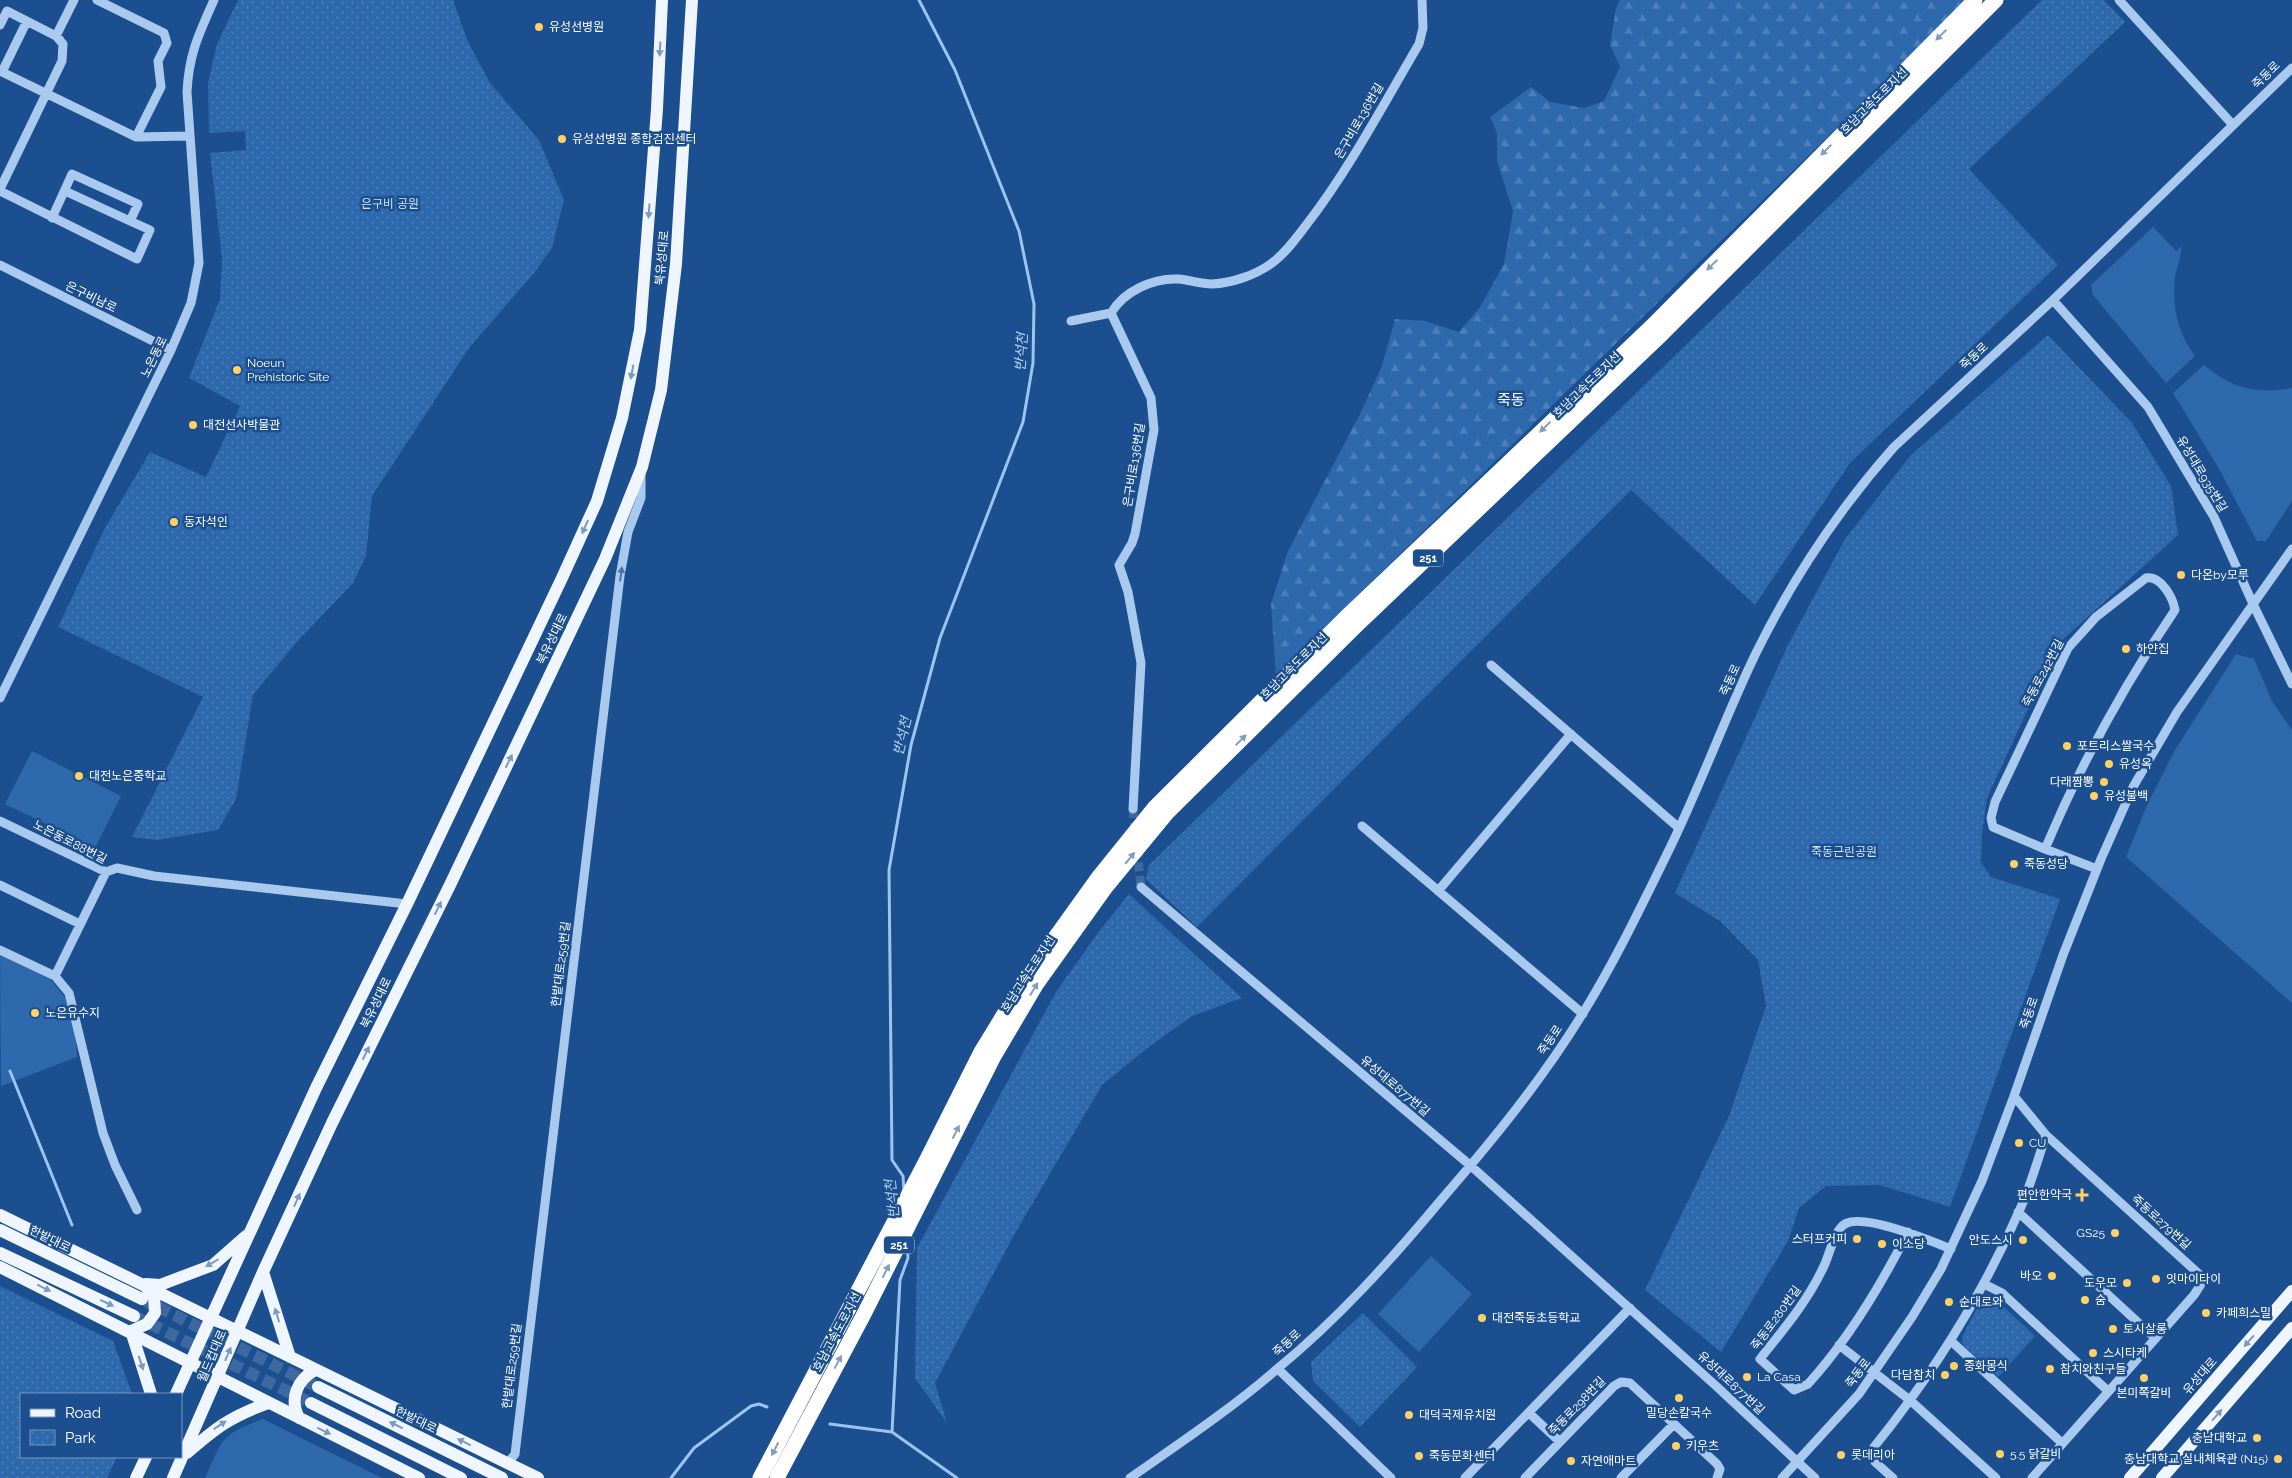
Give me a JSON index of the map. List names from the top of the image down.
{
  "streets": {
    "highway": ["호남고속도로지선", "251"],
    "main road": [
      "북유성대로",
      "한밭대로",
      "월드컵대로",
      "유성대로"
    ],
    "street": [
      "죽동로",
      "은구비로136번길",
      "은구비남로",
      "노은동로",
      "유성대로935번길",
      "죽동로242번길",
      "노은동로88번길",
      "한밭대로259번길",
      "유성대로877번길",
      "죽동로279번길",
      "죽동로280번길",
      "죽동로298번길"
    ]
  },
  "crossings": [
    ["죽동로", "유성대로935번길"],
    ["죽동로", "죽동로242번길"],
    ["죽동로", "유성대로877번길"],
    ["죽동로", "죽동로279번길"],
    ["죽동로", "죽동로280번길"],
    ["북유성대로", "한밭대로259번길"],
    ["북유성대로", "월드컵대로"],
    ["은구비남로", "노은동로"]
  ],
  "one_way": ["한밭대로259번길"],
  "districts": ["죽동"],
  "water": ["반석천"],
  "parks": ["은구비 공원", "죽동근린공원"],
  "places": {
    "other": [
      "유성선병원",
      "유성선병원 종합검진센터",
      "Noeun Prehistoric Site",
      "대전선사박물관",
      "동자석인",
      "다온by모루",
      "하얀집",
      "포트리스쌀국수",
      "유성옥",
      "대전노은중학교",
      "다래짬뽕",
      "유성불백",
      "죽동성당",
      "노은유수지",
      "CU",
      "GS25",
      "스터프커피",
      "안도스시",
      "이소당",
      "바오",
      "잇마이타이",
      "도우모",
      "숨",
      "순대로와",
      "카페희스밀",
      "대전죽동초등학교",
      "토시살롱",
      "스시타케",
      "중화몽식",
      "참치와친구들",
      "다담참치",
      "La Casa",
      "본미쪽갈비",
      "밀당손칼국수",
      "대덕국제유치원",
      "충남대학교",
      "키우츠",
      "5.5 닭갈비",
      "롯데리아",
      "죽동문화센터",
      "충남대학교 실내체육관 (N15)",
      "자연애마트"
    ],
    "health": ["편안한약국"]
  },
  "legend": ["Road", "Park"]
}
